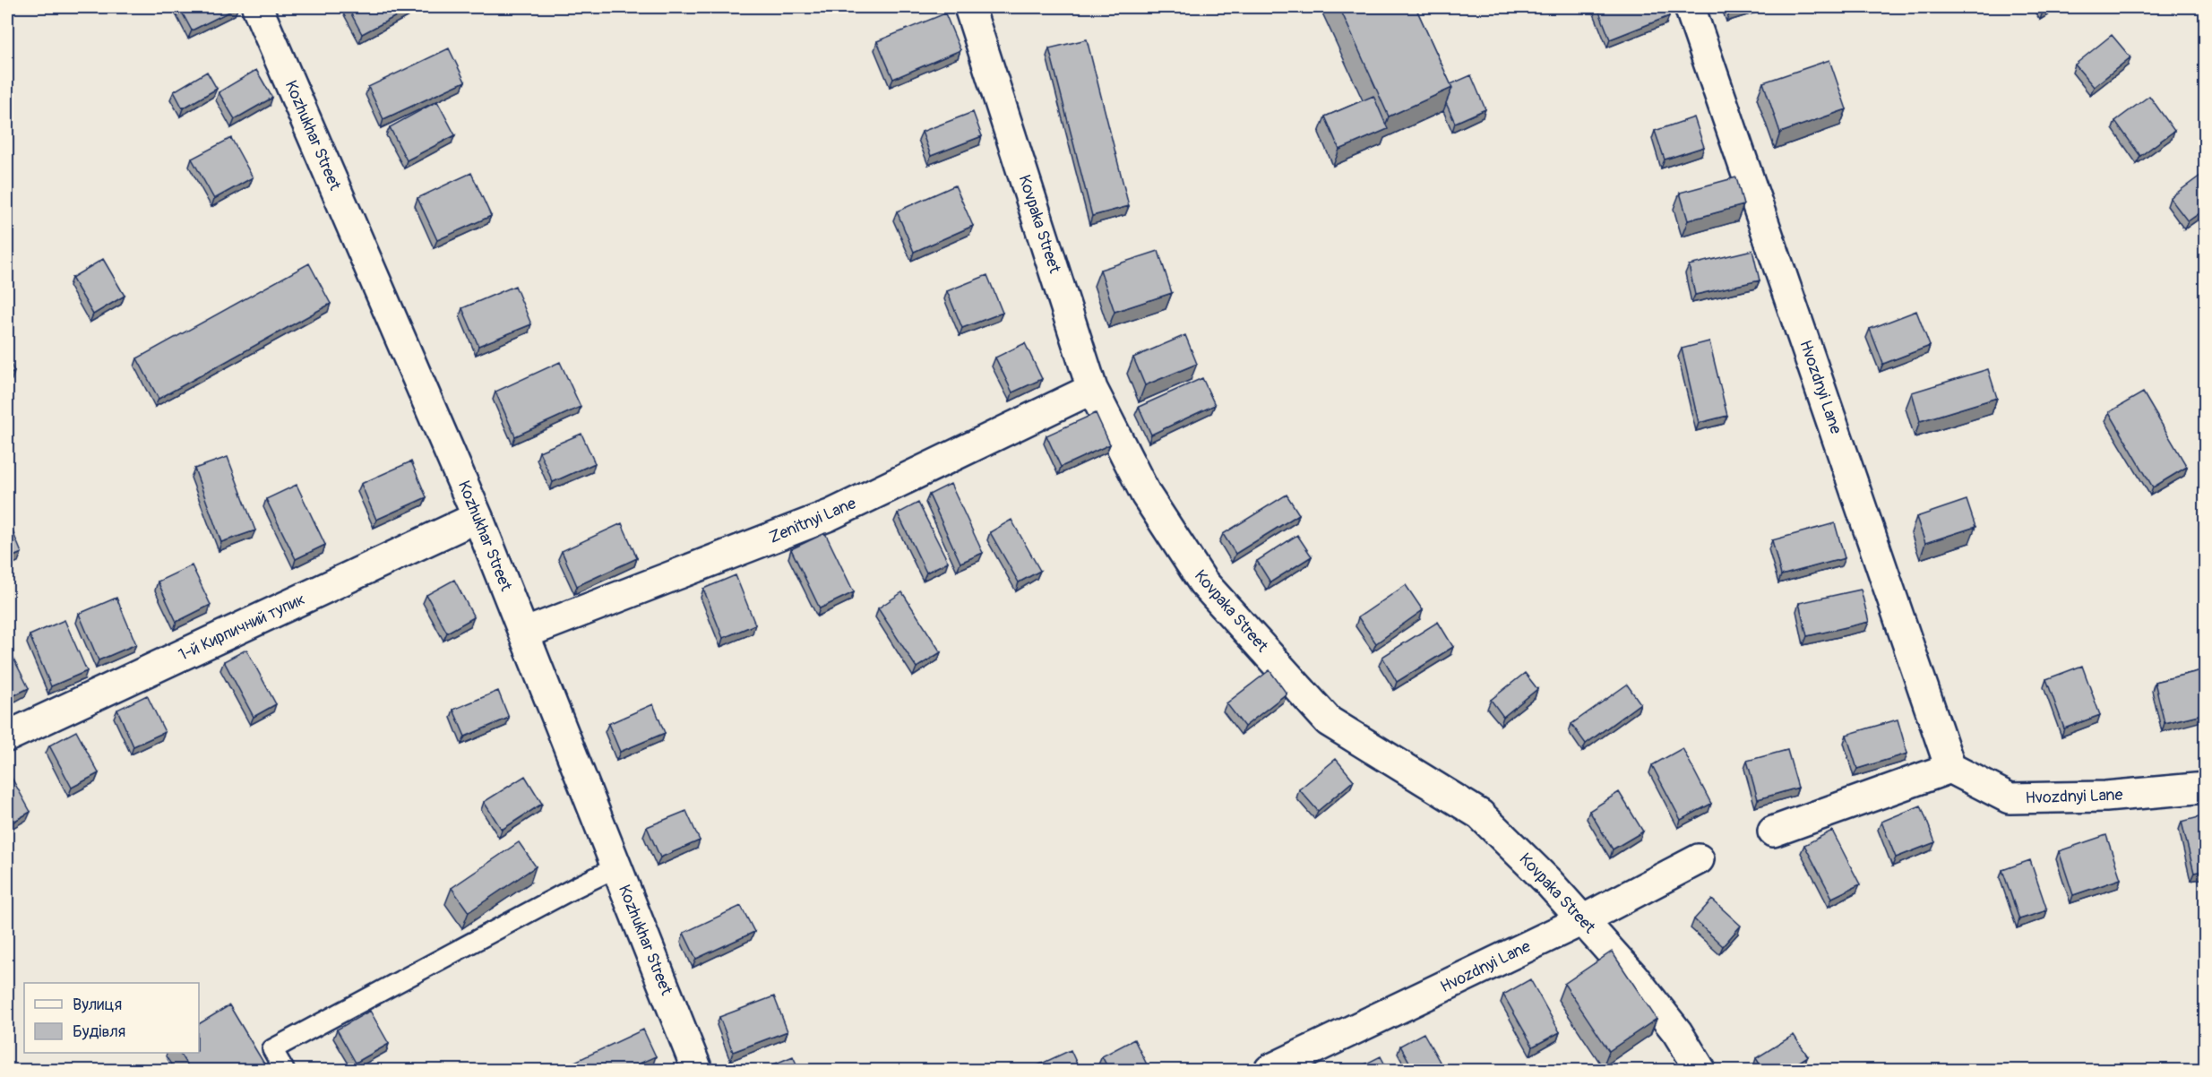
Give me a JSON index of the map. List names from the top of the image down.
{
  "streets": {
    "street": [
      "Kozhukhar Street",
      "Kovpaka Street",
      "Hvozdnyi Lane",
      "Zenitnyi Lane",
      "1-й Кирпичний тупик"
    ]
  },
  "crossings": [
    ["Kozhukhar Street", "Zenitnyi Lane"],
    ["Kozhukhar Street", "1-й Кирпичний тупик"],
    ["Kovpaka Street", "Hvozdnyi Lane"],
    ["Kovpaka Street", "Zenitnyi Lane"]
  ],
  "legend": ["Вулиця", "Будівля"]
}
